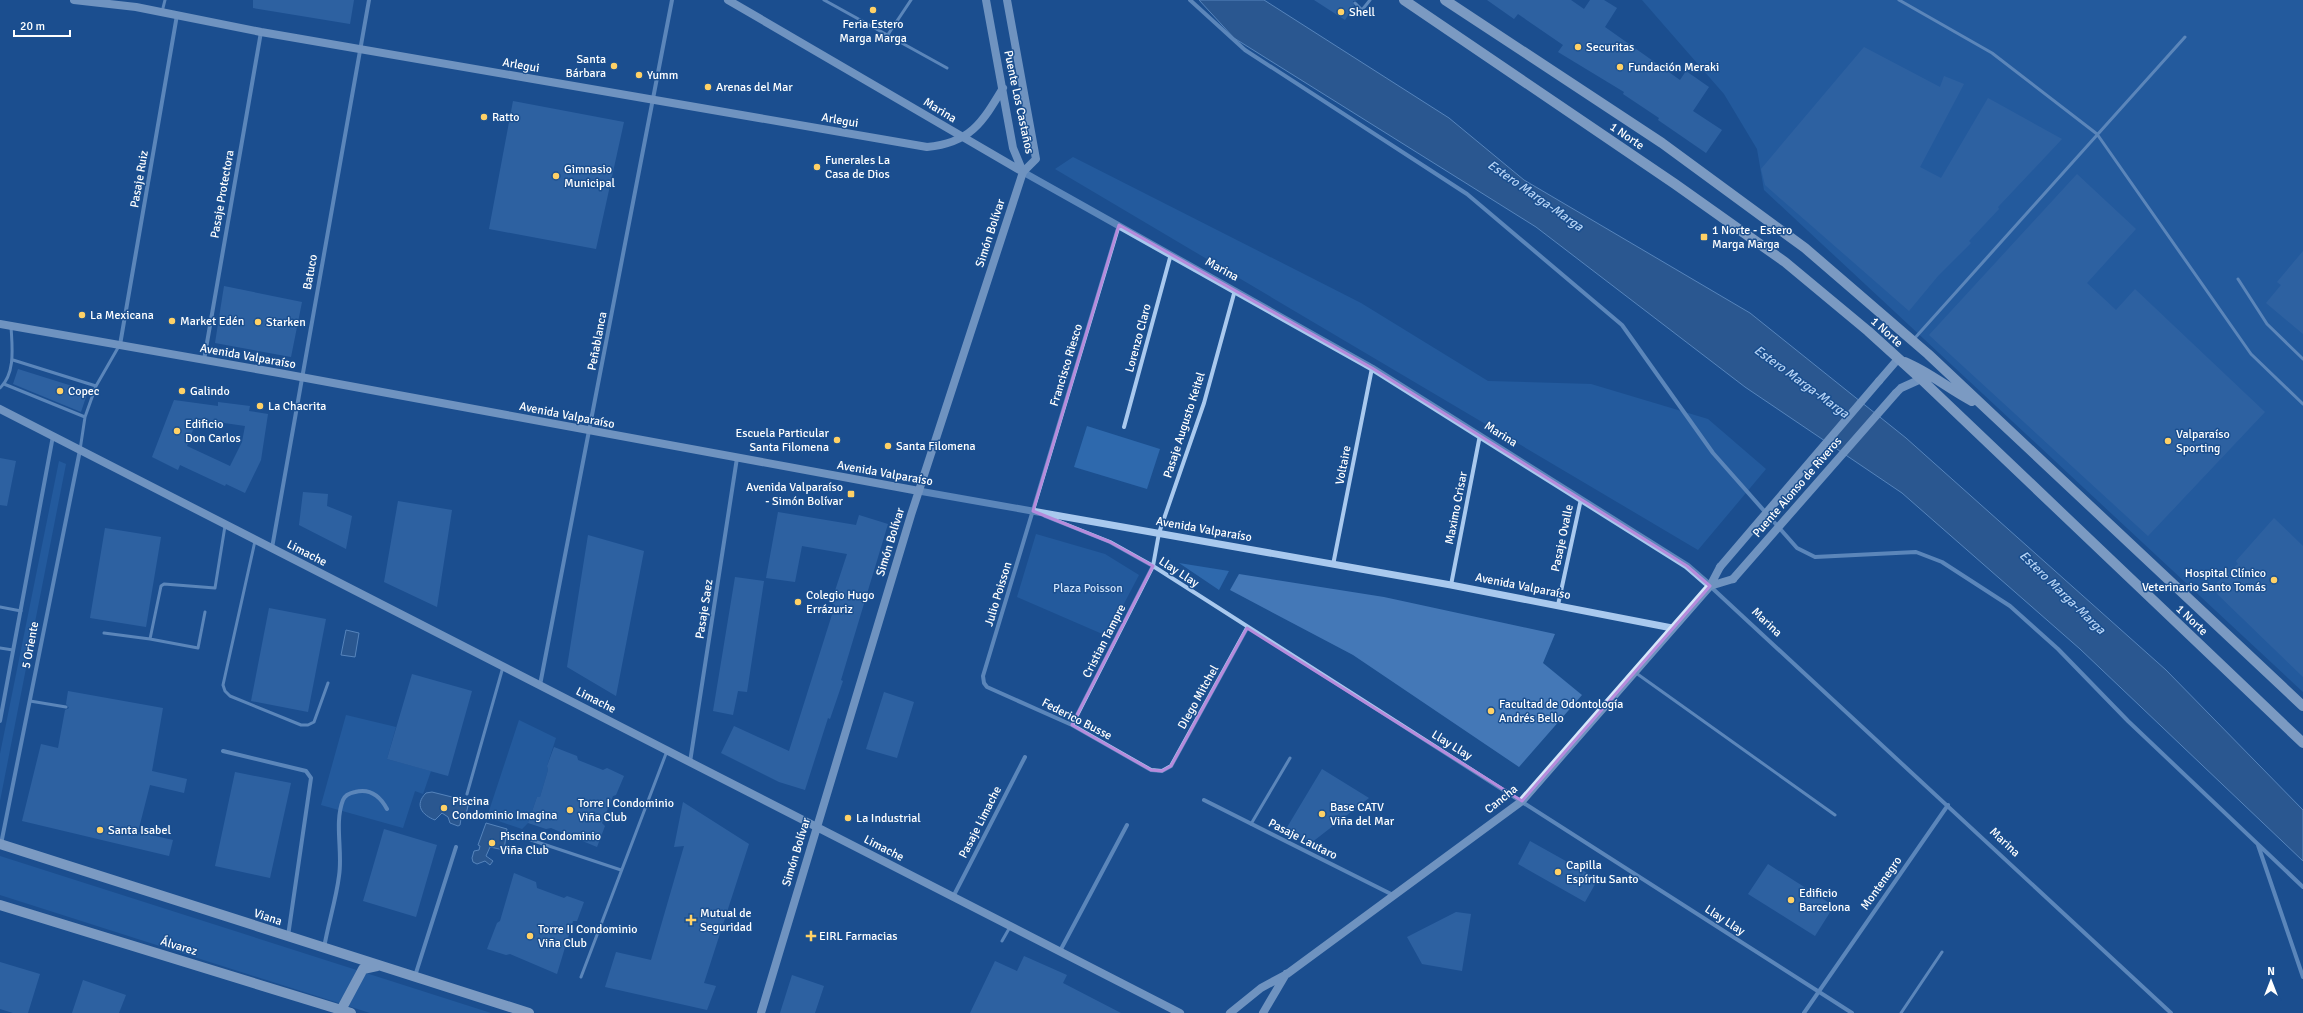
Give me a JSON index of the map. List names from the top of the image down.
{
  "streets": {
    "main road": [
      "Arlegui",
      "Puente Los Castaños",
      "Marina",
      "1 Norte",
      "Simón Bolívar",
      "Avenida Valparaíso",
      "Puente Alonso de Riveros",
      "Limache",
      "Cancha",
      "Viana",
      "Álvarez"
    ],
    "street": [
      "Pasaje Ruiz",
      "Pasaje Protectora",
      "Batuco",
      "Lorenzo Claro",
      "Peñablanca",
      "Francisco Riesco",
      "Pasaje Augusto Keitel",
      "Voltaire",
      "Maximo Crisar",
      "Pasaje Ovalle",
      "Llay Llay",
      "Julio Poisson",
      "Pasaje Saez",
      "Cristian Tampre",
      "5 Oriente",
      "DIego Mitchel",
      "Federico Busse",
      "Pasaje Limache",
      "Pasaje Lautaro",
      "Montenegro"
    ]
  },
  "crossings": [
    ["Arlegui", "Marina"],
    ["Arlegui", "Pasaje Ruiz"],
    ["Arlegui", "Pasaje Protectora"],
    ["Arlegui", "Batuco"],
    ["Arlegui", "Peñablanca"],
    ["Puente Los Castaños", "Marina"],
    ["Puente Los Castaños", "Simón Bolívar"],
    ["Marina", "Simón Bolívar"],
    ["Marina", "Lorenzo Claro"],
    ["Marina", "Francisco Riesco"],
    ["Marina", "Pasaje Augusto Keitel"],
    ["Marina", "Voltaire"],
    ["Marina", "Puente Alonso de Riveros"],
    ["Marina", "Maximo Crisar"],
    ["Marina", "Pasaje Ovalle"],
    ["Marina", "Cancha"],
    ["Marina", "Montenegro"],
    ["1 Norte", "Puente Alonso de Riveros"],
    ["Pasaje Ruiz", "Avenida Valparaíso"],
    ["Pasaje Protectora", "Avenida Valparaíso"],
    ["Simón Bolívar", "Avenida Valparaíso"],
    ["Simón Bolívar", "Limache"],
    ["Batuco", "Avenida Valparaíso"],
    ["Batuco", "Limache"],
    ["Peñablanca", "Avenida Valparaíso"],
    ["Peñablanca", "Limache"],
    ["Avenida Valparaíso", "Francisco Riesco"],
    ["Avenida Valparaíso", "Pasaje Augusto Keitel"],
    ["Avenida Valparaíso", "Voltaire"],
    ["Avenida Valparaíso", "Maximo Crisar"],
    ["Avenida Valparaíso", "Pasaje Ovalle"],
    ["Avenida Valparaíso", "Llay Llay"],
    ["Avenida Valparaíso", "Julio Poisson"],
    ["Avenida Valparaíso", "Pasaje Saez"],
    ["Avenida Valparaíso", "Cancha"],
    ["Francisco Riesco", "Llay Llay"],
    ["Francisco Riesco", "Julio Poisson"],
    ["Pasaje Augusto Keitel", "Llay Llay"],
    ["Pasaje Augusto Keitel", "Cristian Tampre"],
    ["Puente Alonso de Riveros", "Cancha"],
    ["Limache", "Pasaje Saez"],
    ["Limache", "5 Oriente"],
    ["Limache", "Pasaje Limache"],
    ["Llay Llay", "Julio Poisson"],
    ["Llay Llay", "Cristian Tampre"],
    ["Llay Llay", "DIego Mitchel"],
    ["Llay Llay", "Cancha"],
    ["Llay Llay", "Montenegro"],
    ["Julio Poisson", "Federico Busse"],
    ["Cristian Tampre", "Federico Busse"],
    ["5 Oriente", "Viana"],
    ["DIego Mitchel", "Federico Busse"],
    ["Cancha", "Pasaje Lautaro"]
  ],
  "water": ["Estero Marga-Marga"],
  "parks": ["Plaza Poisson"],
  "places": {
    "other": [
      "Feria Estero Marga Marga",
      "Shell",
      "Securitas",
      "Santa Bárbara",
      "Fundación Meraki",
      "Yumm",
      "Arenas del Mar",
      "Ratto",
      "Funerales La Casa de Dios",
      "Gimnasio Municipal",
      "La Mexicana",
      "Market Edén",
      "Starken",
      "Copec",
      "Galindo",
      "La Chacrita",
      "Edificio Don Carlos",
      "Escuela Particular Santa Filomena",
      "Valparaíso Sporting",
      "Santa Filomena",
      "Hospital Clínico Veterinario Santo Tomás",
      "Colegio Hugo Errázuriz",
      "Facultad de Odontología Andrés Bello",
      "Piscina Condominio Imagina",
      "Torre I Condominio Viña Club",
      "Base CATV Viña del Mar",
      "La Industrial",
      "Santa Isabel",
      "Piscina Condominio Viña Club",
      "Capilla Espíritu Santo",
      "Edificio Barcelona",
      "Torre II Condominio Viña Club"
    ],
    "transit": ["1 Norte - Estero Marga Marga", "Avenida Valparaíso - Simón Bolívar"],
    "health": ["Mutual de Seguridad", "EIRL Farmacias"]
  },
  "scale_bar": "20 m",
  "north": "top"
}
